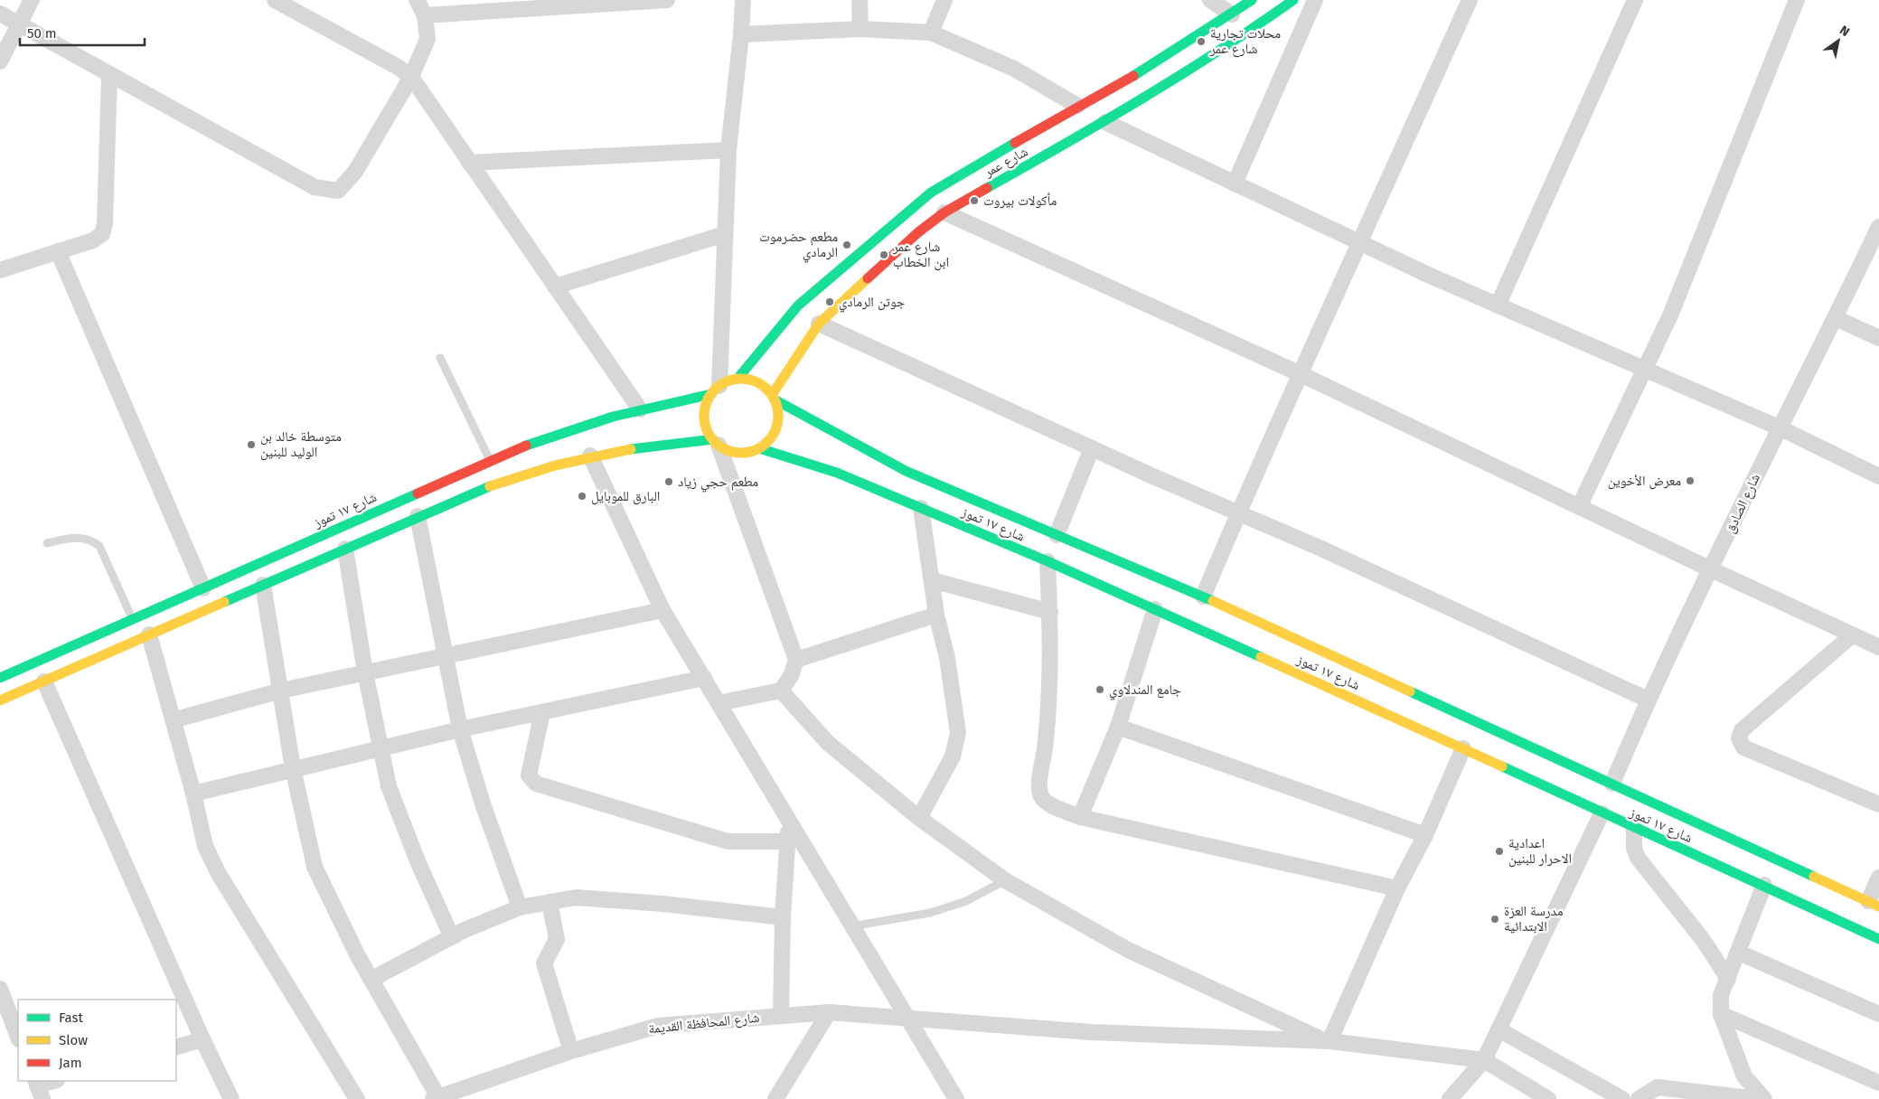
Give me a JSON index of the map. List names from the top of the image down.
{
  "streets": {
    "main road": ["شارع عمر", "شارع ١٧ تموز"],
    "street": ["شارع الصادق", "شارع المحافظة القديمة"]
  },
  "crossings": [
    ["شارع عمر", "شارع ١٧ تموز"],
    ["شارع الصادق", "شارع ١٧ تموز"]
  ],
  "places": [
    "محلات تجارية شارع عمر",
    "مأكولات بيروت",
    "مطعم حضرموت الرمادي",
    "شارع عمر ابن الخطاب",
    "جوتن الرمادي",
    "متوسطة خالد بن الوليد للبنين",
    "معرض الأخوين",
    "مطعم حجي زياد",
    "البارق للموبايل",
    "جامع المندلاوي",
    "اعدادية الاحرار للبنين",
    "مدرسة العزة الابتدائية"
  ],
  "legend": ["Fast", "Slow", "Jam"],
  "scale_bar": "50 m",
  "north": "top right"
}
